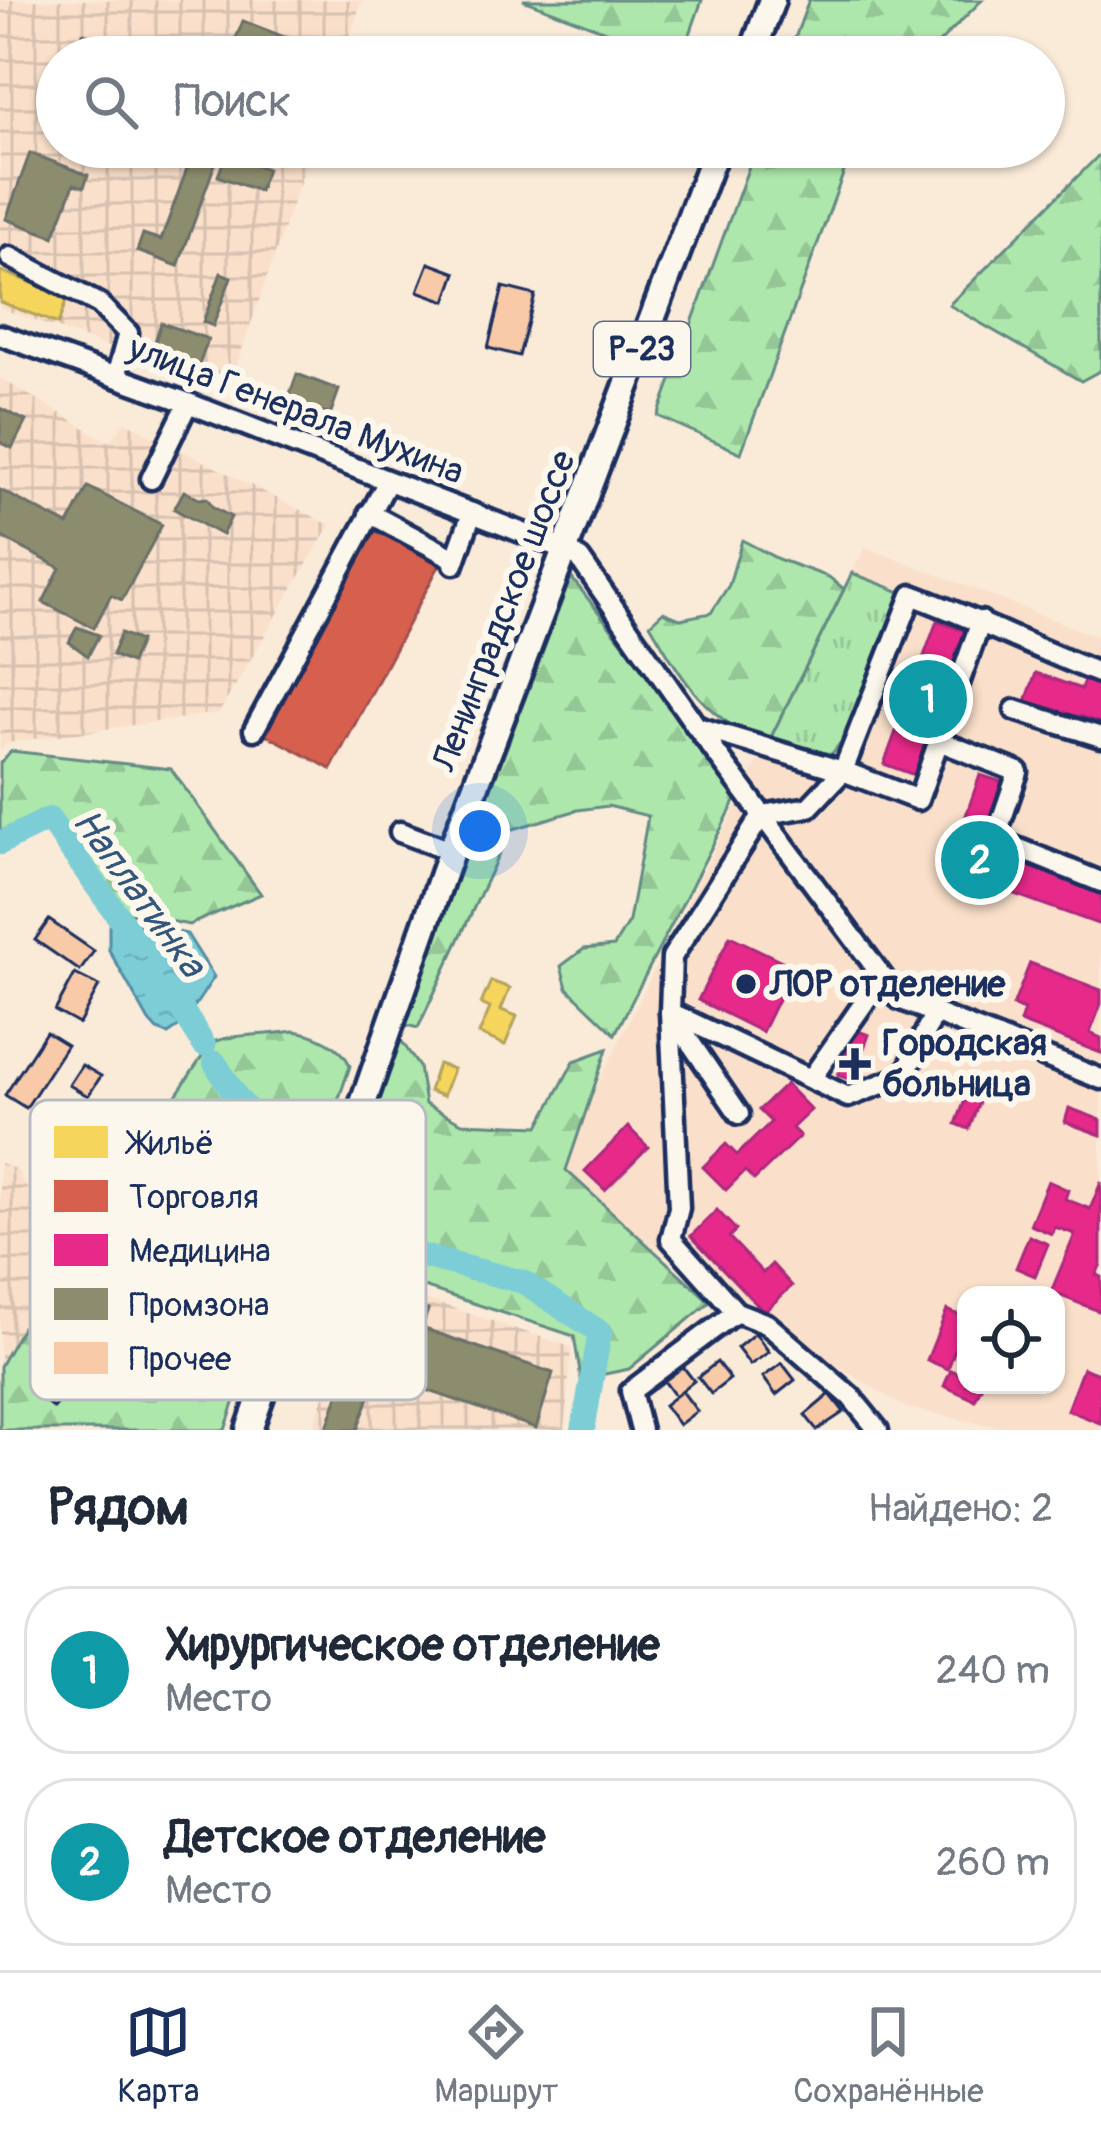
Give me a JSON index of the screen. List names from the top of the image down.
{
  "streets": {
    "main road": ["Р-23", "Ленинградское шоссе"],
    "street": ["улица Генерала Мухина"]
  },
  "crossings": [
    ["улица Генерала Мухина", "Ленинградское шоссе"]
  ],
  "water": ["Наплатинка"],
  "places": {
    "other": ["ЛОР отделение"],
    "health": ["Городская больница"]
  },
  "legend": [
    "Жильё",
    "Торговля",
    "Медицина",
    "Промзона",
    "Прочее"
  ],
  "page": {
    "search": "Поиск",
    "pins": ["1", "2"],
    "heading": ["Рядом", "Найдено: 2"],
    "list": [
      {
        "mark": "1",
        "name": "Хирургическое отделение",
        "note": "Место",
        "value": "240 m"
      },
      {
        "mark": "2",
        "name": "Детское отделение",
        "note": "Место",
        "value": "260 m"
      }
    ],
    "nav": ["Карта", "Маршрут", "Сохранённые"]
  }
}
